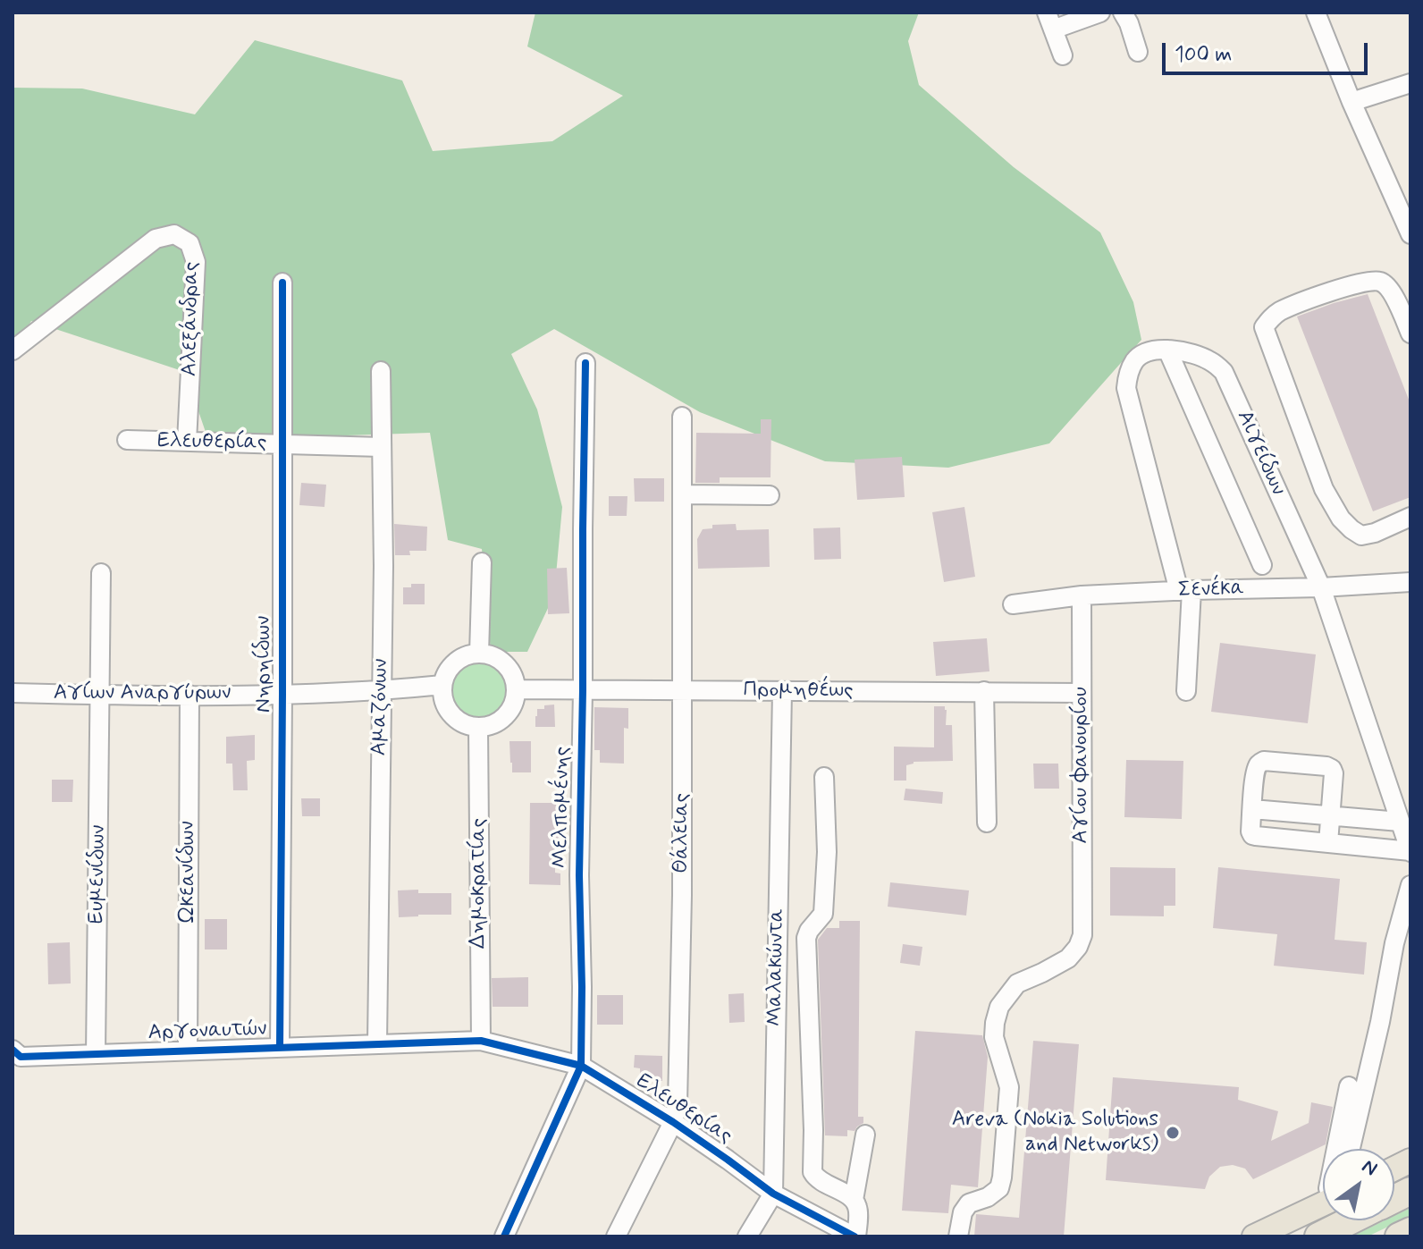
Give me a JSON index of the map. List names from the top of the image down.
{
  "streets": {
    "street": [
      "Αλεξάνδρας",
      "Ελευθερίας",
      "Αιγείδων",
      "Σενέκα",
      "Νηρηίδων",
      "Προμηθέως",
      "Αγίων Αναργύρων",
      "Αμαζόνων",
      "Αγίου Φανουρίου",
      "Μελπομένης",
      "Θάλειας",
      "Ωκεανίδων",
      "Ευμενίδων",
      "Δημοκρατίας",
      "Μαλακώντα",
      "Αργοναυτών"
    ]
  },
  "crossings": [
    ["Αλεξάνδρας", "Ελευθερίας"],
    ["Ελευθερίας", "Νηρηίδων"],
    ["Ελευθερίας", "Αμαζόνων"],
    ["Ελευθερίας", "Μελπομένης"],
    ["Ελευθερίας", "Θάλειας"],
    ["Ελευθερίας", "Δημοκρατίας"],
    ["Ελευθερίας", "Μαλακώντα"],
    ["Ελευθερίας", "Αργοναυτών"],
    ["Αιγείδων", "Σενέκα"],
    ["Σενέκα", "Αγίου Φανουρίου"],
    ["Νηρηίδων", "Αγίων Αναργύρων"],
    ["Νηρηίδων", "Αργοναυτών"],
    ["Προμηθέως", "Αγίων Αναργύρων"],
    ["Προμηθέως", "Αγίου Φανουρίου"],
    ["Προμηθέως", "Μελπομένης"],
    ["Προμηθέως", "Θάλειας"],
    ["Προμηθέως", "Δημοκρατίας"],
    ["Προμηθέως", "Μαλακώντα"],
    ["Αγίων Αναργύρων", "Αμαζόνων"],
    ["Αγίων Αναργύρων", "Ωκεανίδων"],
    ["Αγίων Αναργύρων", "Ευμενίδων"],
    ["Αγίων Αναργύρων", "Δημοκρατίας"],
    ["Αμαζόνων", "Αργοναυτών"],
    ["Ωκεανίδων", "Αργοναυτών"],
    ["Ευμενίδων", "Αργοναυτών"],
    ["Δημοκρατίας", "Αργοναυτών"]
  ],
  "places": ["Areva (Nokia Solutions and Networks)"],
  "scale_bar": "100 m",
  "north": "top right"
}
